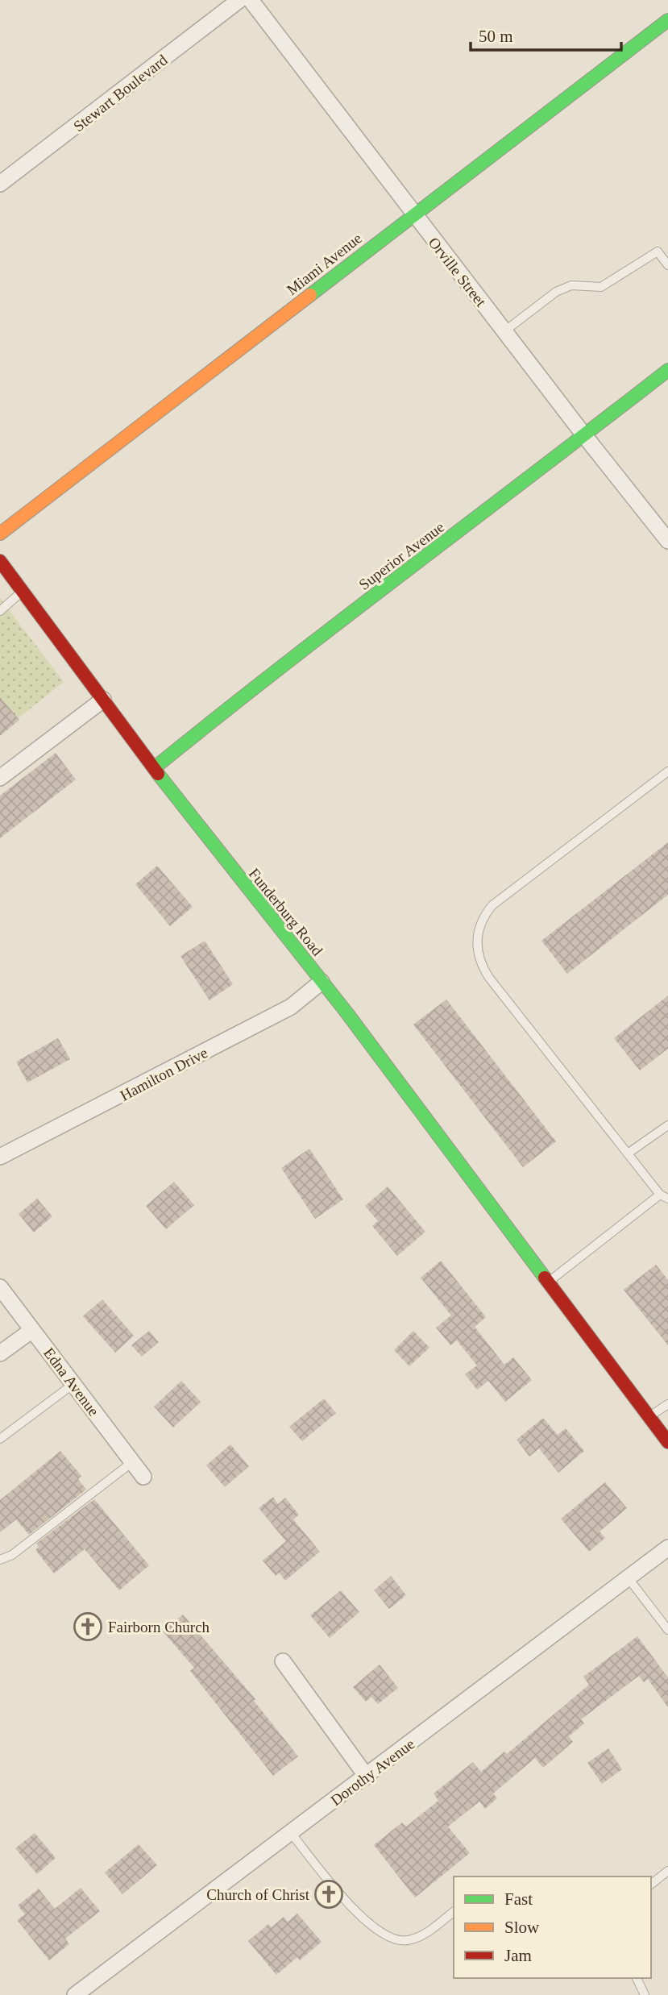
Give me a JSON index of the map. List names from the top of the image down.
{
  "streets": {
    "street": [
      "Stewart Boulevard",
      "Miami Avenue",
      "Orville Street",
      "Superior Avenue",
      "Funderburg Road",
      "Hamilton Drive",
      "Edna Avenue",
      "Dorothy Avenue"
    ]
  },
  "crossings": [
    ["Miami Avenue", "Orville Street"],
    ["Orville Street", "Superior Avenue"],
    ["Superior Avenue", "Funderburg Road"],
    ["Funderburg Road", "Hamilton Drive"]
  ],
  "places": {
    "church": ["Fairborn Church", "Church of Christ"]
  },
  "legend": ["Fast", "Slow", "Jam"],
  "scale_bar": "50 m"
}
